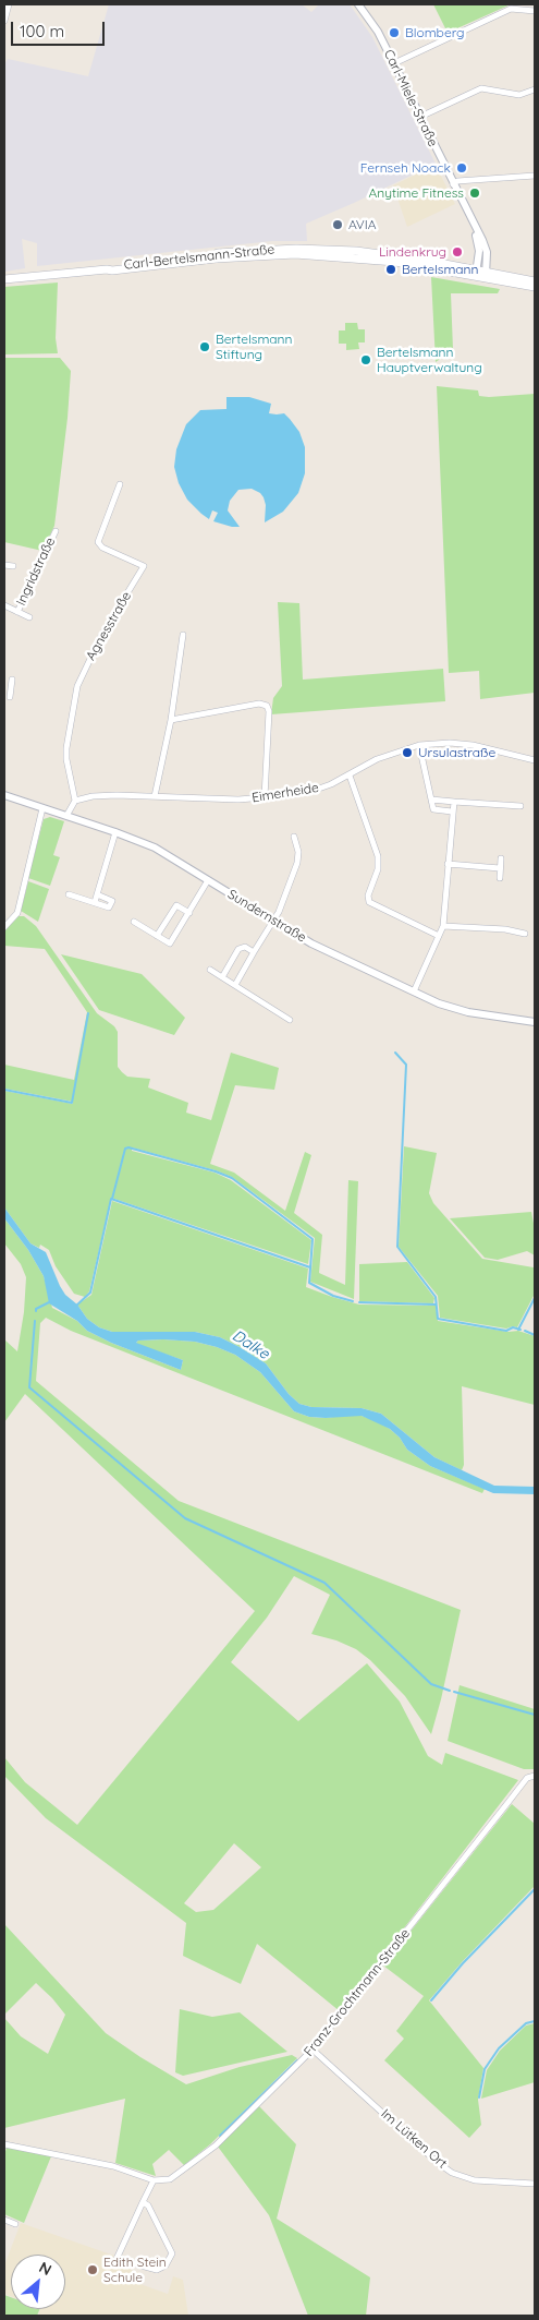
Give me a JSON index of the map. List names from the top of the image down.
{
  "streets": {
    "main road": ["Carl-Bertelsmann-Straße"],
    "street": [
      "Carl-Miele-Straße",
      "Ingridstraße",
      "Agnesstraße",
      "Eimerheide",
      "Sundernstraße",
      "Franz-Grochtmann-Straße",
      "Im Lütken Ort"
    ]
  },
  "crossings": [
    ["Carl-Miele-Straße", "Carl-Bertelsmann-Straße"],
    ["Agnesstraße", "Eimerheide"],
    ["Franz-Grochtmann-Straße", "Im Lütken Ort"]
  ],
  "water": ["Dalke"],
  "places": [
    "Blomberg",
    "Fernseh Noack",
    "Anytime Fitness",
    "AVIA",
    "Lindenkrug",
    "Bertelsmann",
    "Bertelsmann Stiftung",
    "Bertelsmann Hauptverwaltung",
    "Ursulastraße",
    "Edith Stein Schule"
  ],
  "scale_bar": "100 m",
  "north": "top right"
}
